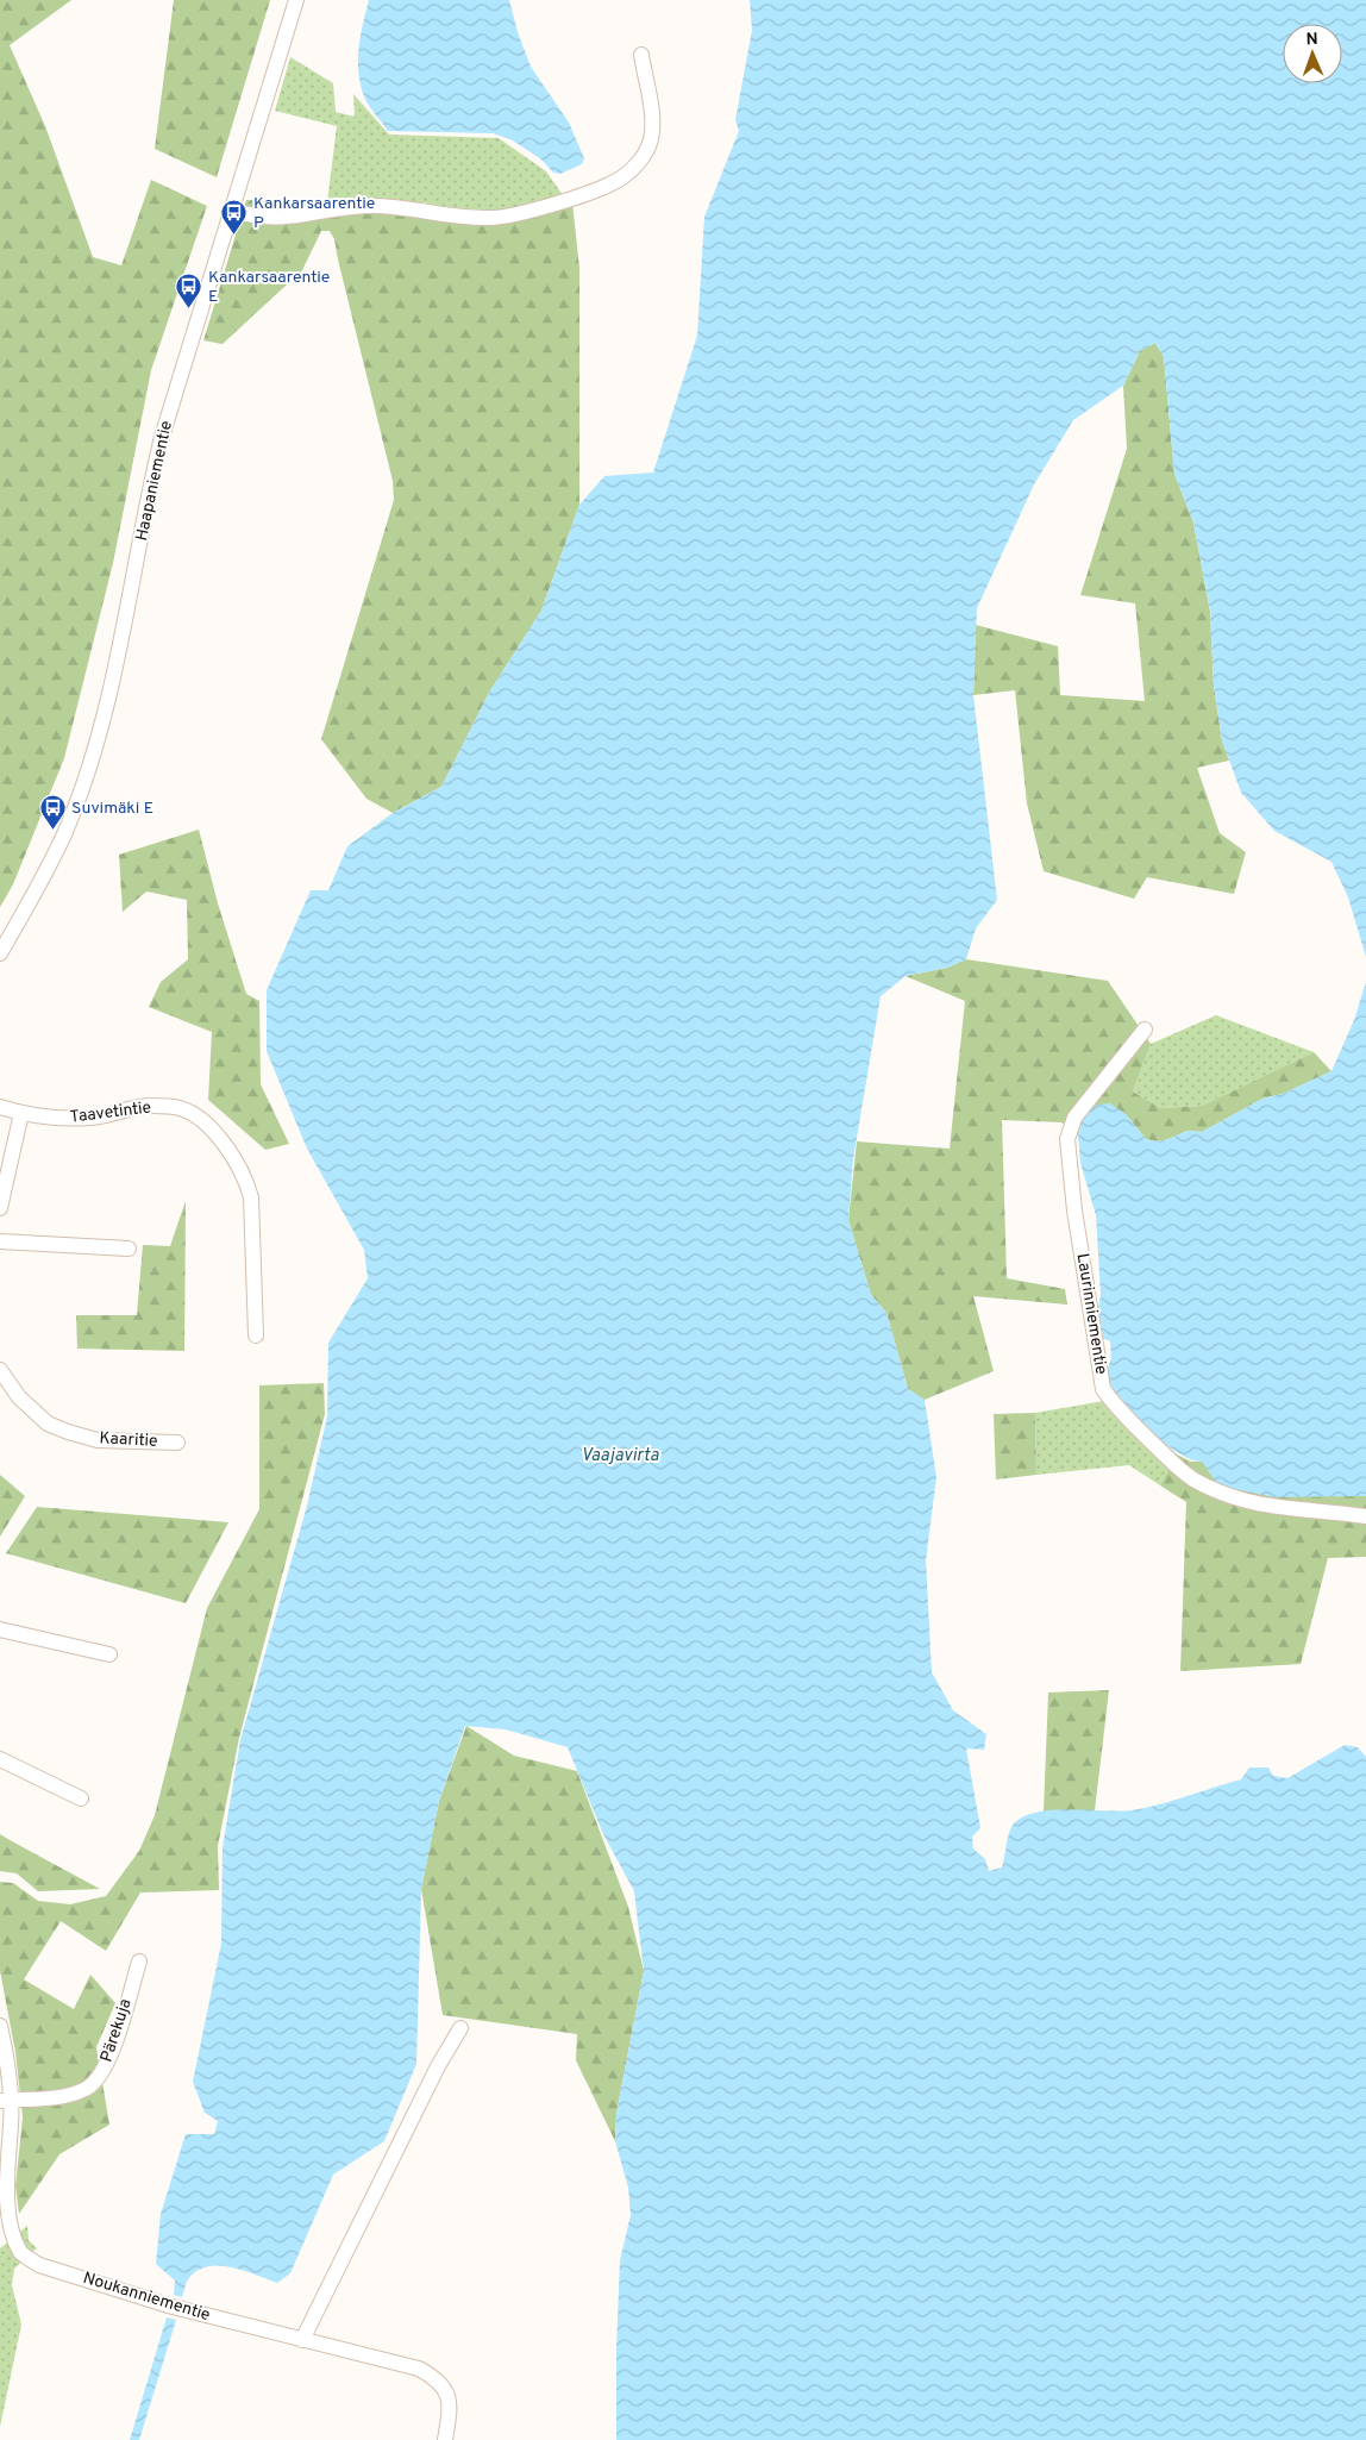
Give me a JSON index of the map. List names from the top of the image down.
{
  "streets": {
    "street": [
      "Haapaniementie",
      "Taavetintie",
      "Laurinniementie",
      "Kaaritie",
      "Pärekuja",
      "Noukanniementie"
    ]
  },
  "crossings": [
    ["Pärekuja", "Noukanniementie"]
  ],
  "water": ["Vaajavirta"],
  "places": {
    "bus stop": ["Kankarsaarentie P", "Kankarsaarentie E", "Suvimäki E"]
  },
  "north": "top"
}
